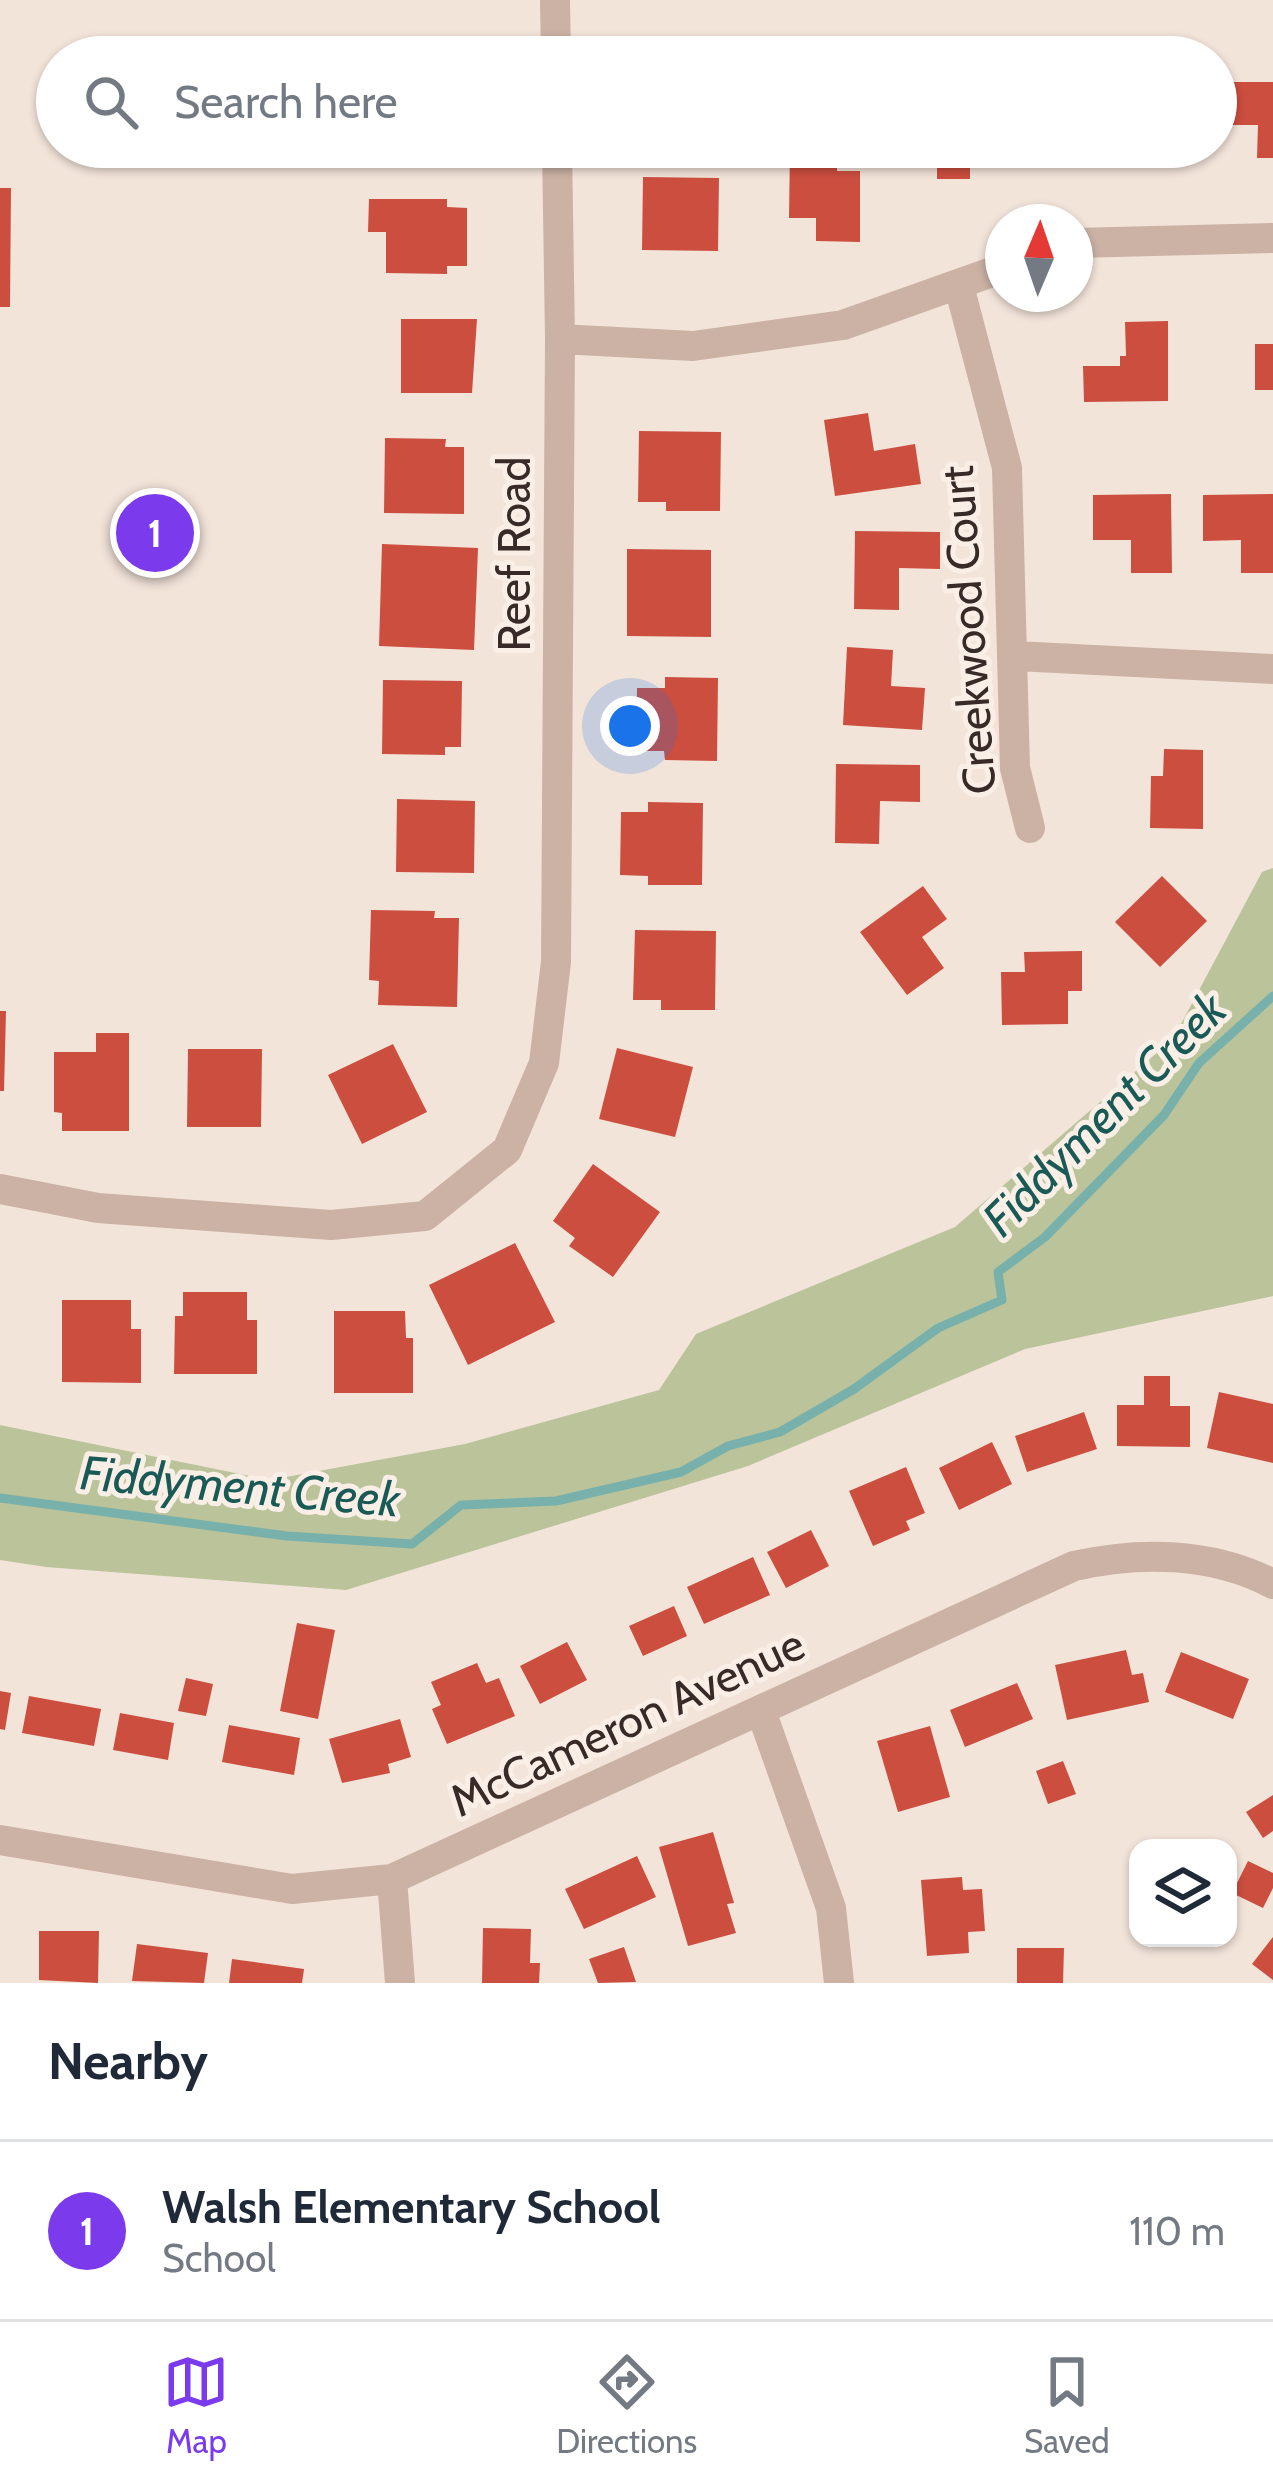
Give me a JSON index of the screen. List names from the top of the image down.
{
  "streets": {
    "street": ["Reef Road", "Creekwood Court", "McCameron Avenue"]
  },
  "water": ["Fiddyment Creek"],
  "north": "top",
  "page": {
    "search": "Search here",
    "pins": "1",
    "heading": "Nearby",
    "list": [
      {
        "mark": "1",
        "name": "Walsh Elementary School",
        "note": "School",
        "value": "110 m"
      }
    ],
    "nav": ["Map", "Directions", "Saved"]
  }
}
